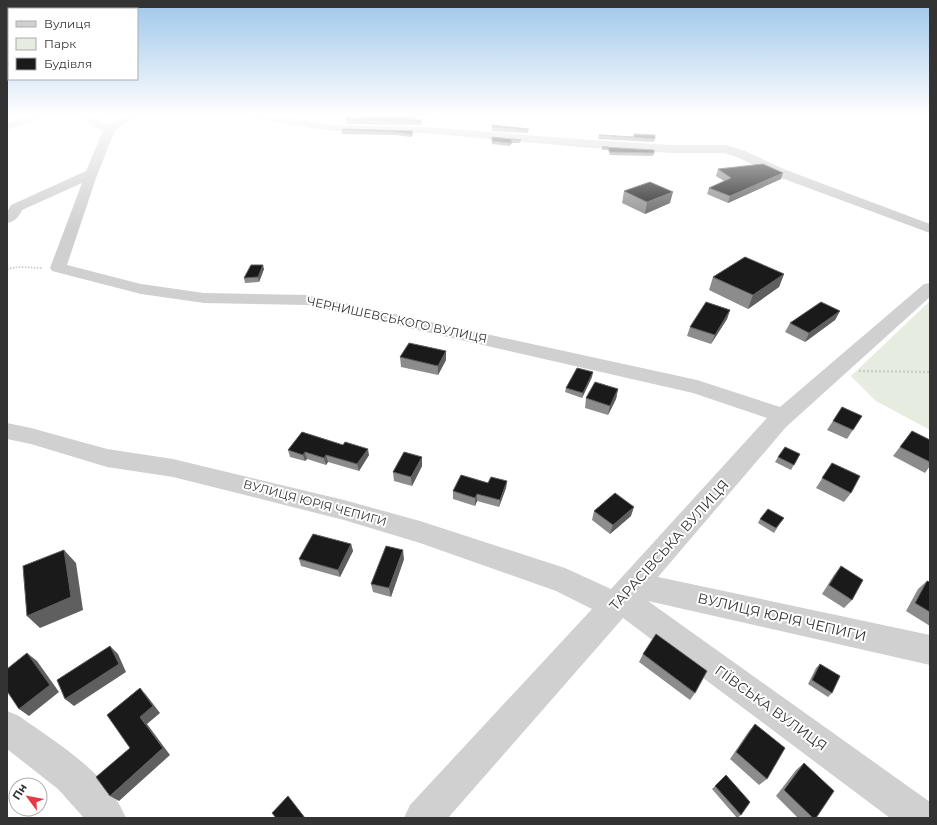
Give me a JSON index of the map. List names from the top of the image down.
{
  "streets": {
    "street": [
      "ЧЕРНИШЕВСЬКОГО ВУЛИЦЯ",
      "ВУЛИЦЯ ЮРІЯ ЧЕПИГИ",
      "ТАРАСІВСЬКА ВУЛИЦЯ",
      "ГІЇВСЬКА ВУЛИЦЯ"
    ]
  },
  "crossings": [
    ["ЧЕРНИШЕВСЬКОГО ВУЛИЦЯ", "ТАРАСІВСЬКА ВУЛИЦЯ"],
    ["ВУЛИЦЯ ЮРІЯ ЧЕПИГИ", "ТАРАСІВСЬКА ВУЛИЦЯ"],
    ["ВУЛИЦЯ ЮРІЯ ЧЕПИГИ", "ГІЇВСЬКА ВУЛИЦЯ"],
    ["ТАРАСІВСЬКА ВУЛИЦЯ", "ГІЇВСЬКА ВУЛИЦЯ"]
  ],
  "legend": ["Вулиця", "Парк", "Будівля"],
  "north": "top left"
}
